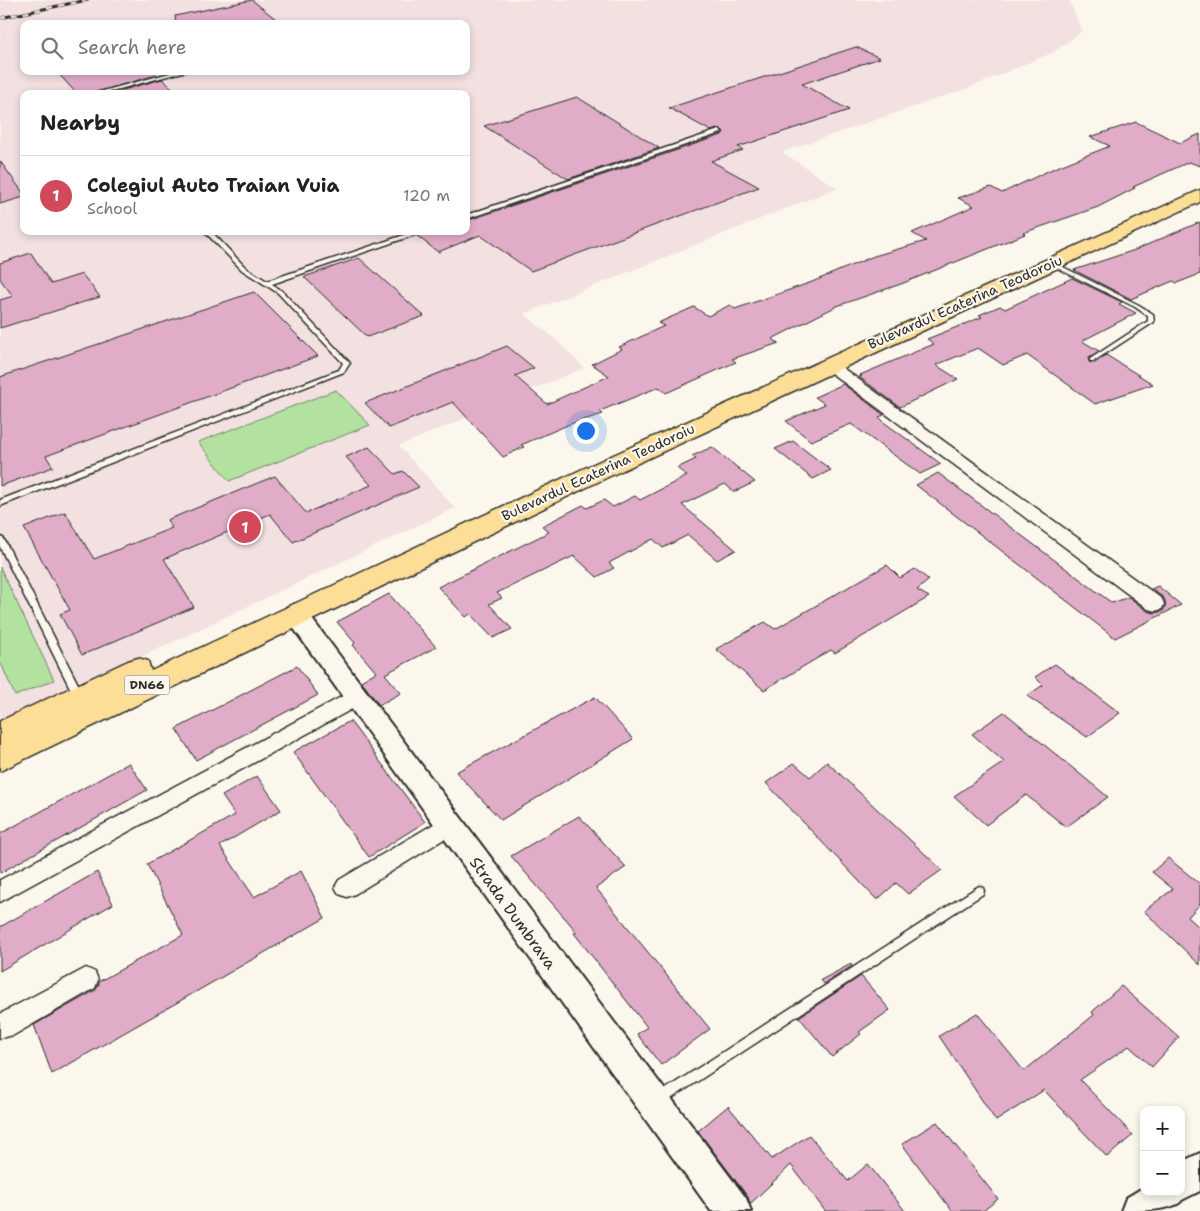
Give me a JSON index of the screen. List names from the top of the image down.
{
  "streets": {
    "main road": ["Bulevardul Ecaterina Teodoroiu", "DN66"],
    "street": ["Strada Dumbrava"]
  },
  "crossings": [
    ["Bulevardul Ecaterina Teodoroiu", "Strada Dumbrava"]
  ],
  "page": {
    "search": "Search here",
    "heading": "Nearby",
    "list": [
      {
        "mark": "1",
        "name": "Colegiul Auto Traian Vuia",
        "note": "School",
        "value": "120 m"
      }
    ],
    "pins": "1",
    "map_buttons": ["+", "−"]
  }
}
